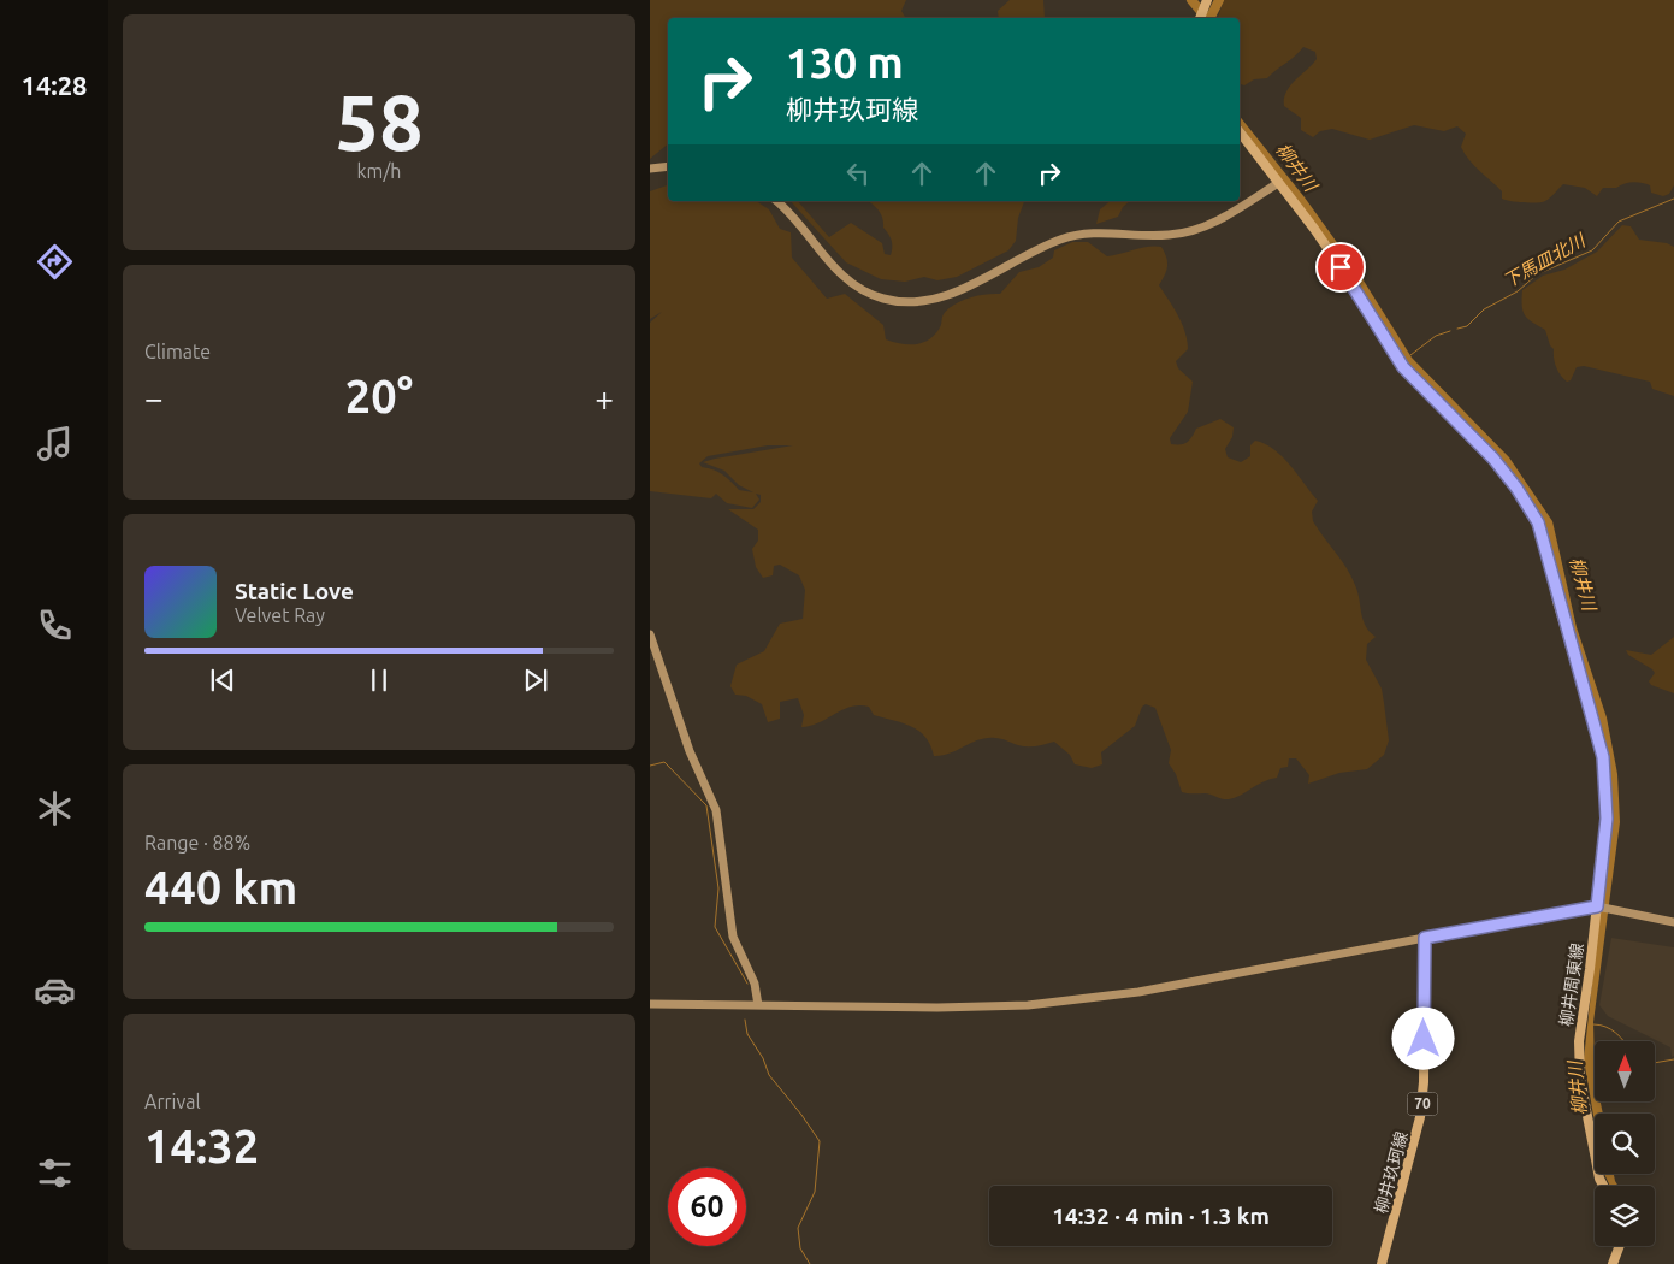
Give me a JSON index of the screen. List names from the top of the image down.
{
  "streets": {
    "main road": ["柳井周東線", "70", "柳井玖珂線"]
  },
  "water": ["柳井川", "下馬皿北川"],
  "north": "top",
  "page": {
    "tabs": "14:28",
    "tile": [
      ["58", "km/h"],
      "Climate",
      ["Range · 88%", "440 km"],
      ["Arrival", "14:32"]
    ],
    "turn": ["130 m", "柳井玖珂線"],
    "heat": ["−", "20°", "+"],
    "song": ["Static Love", "Velvet Ray"],
    "limit": "60",
    "trip": "14:32 · 4 min · 1.3 km"
  }
}
